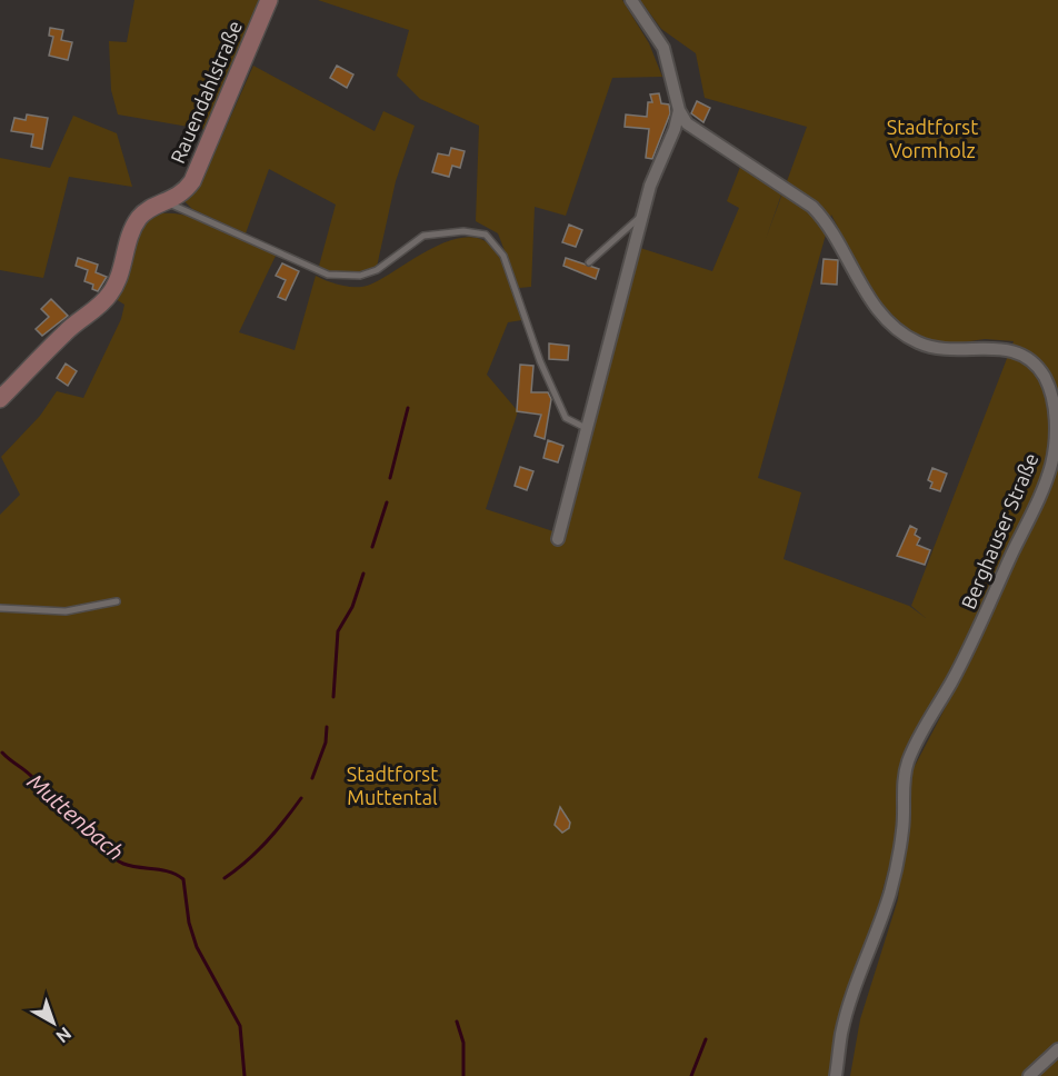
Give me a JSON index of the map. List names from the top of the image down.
{
  "streets": {
    "street": ["Rauendahlstraße", "Berghauser Straße"]
  },
  "water": ["Muttenbach"],
  "parks": ["Stadtforst Vormholz", "Stadtforst Muttental"],
  "north": "bottom right"
}
